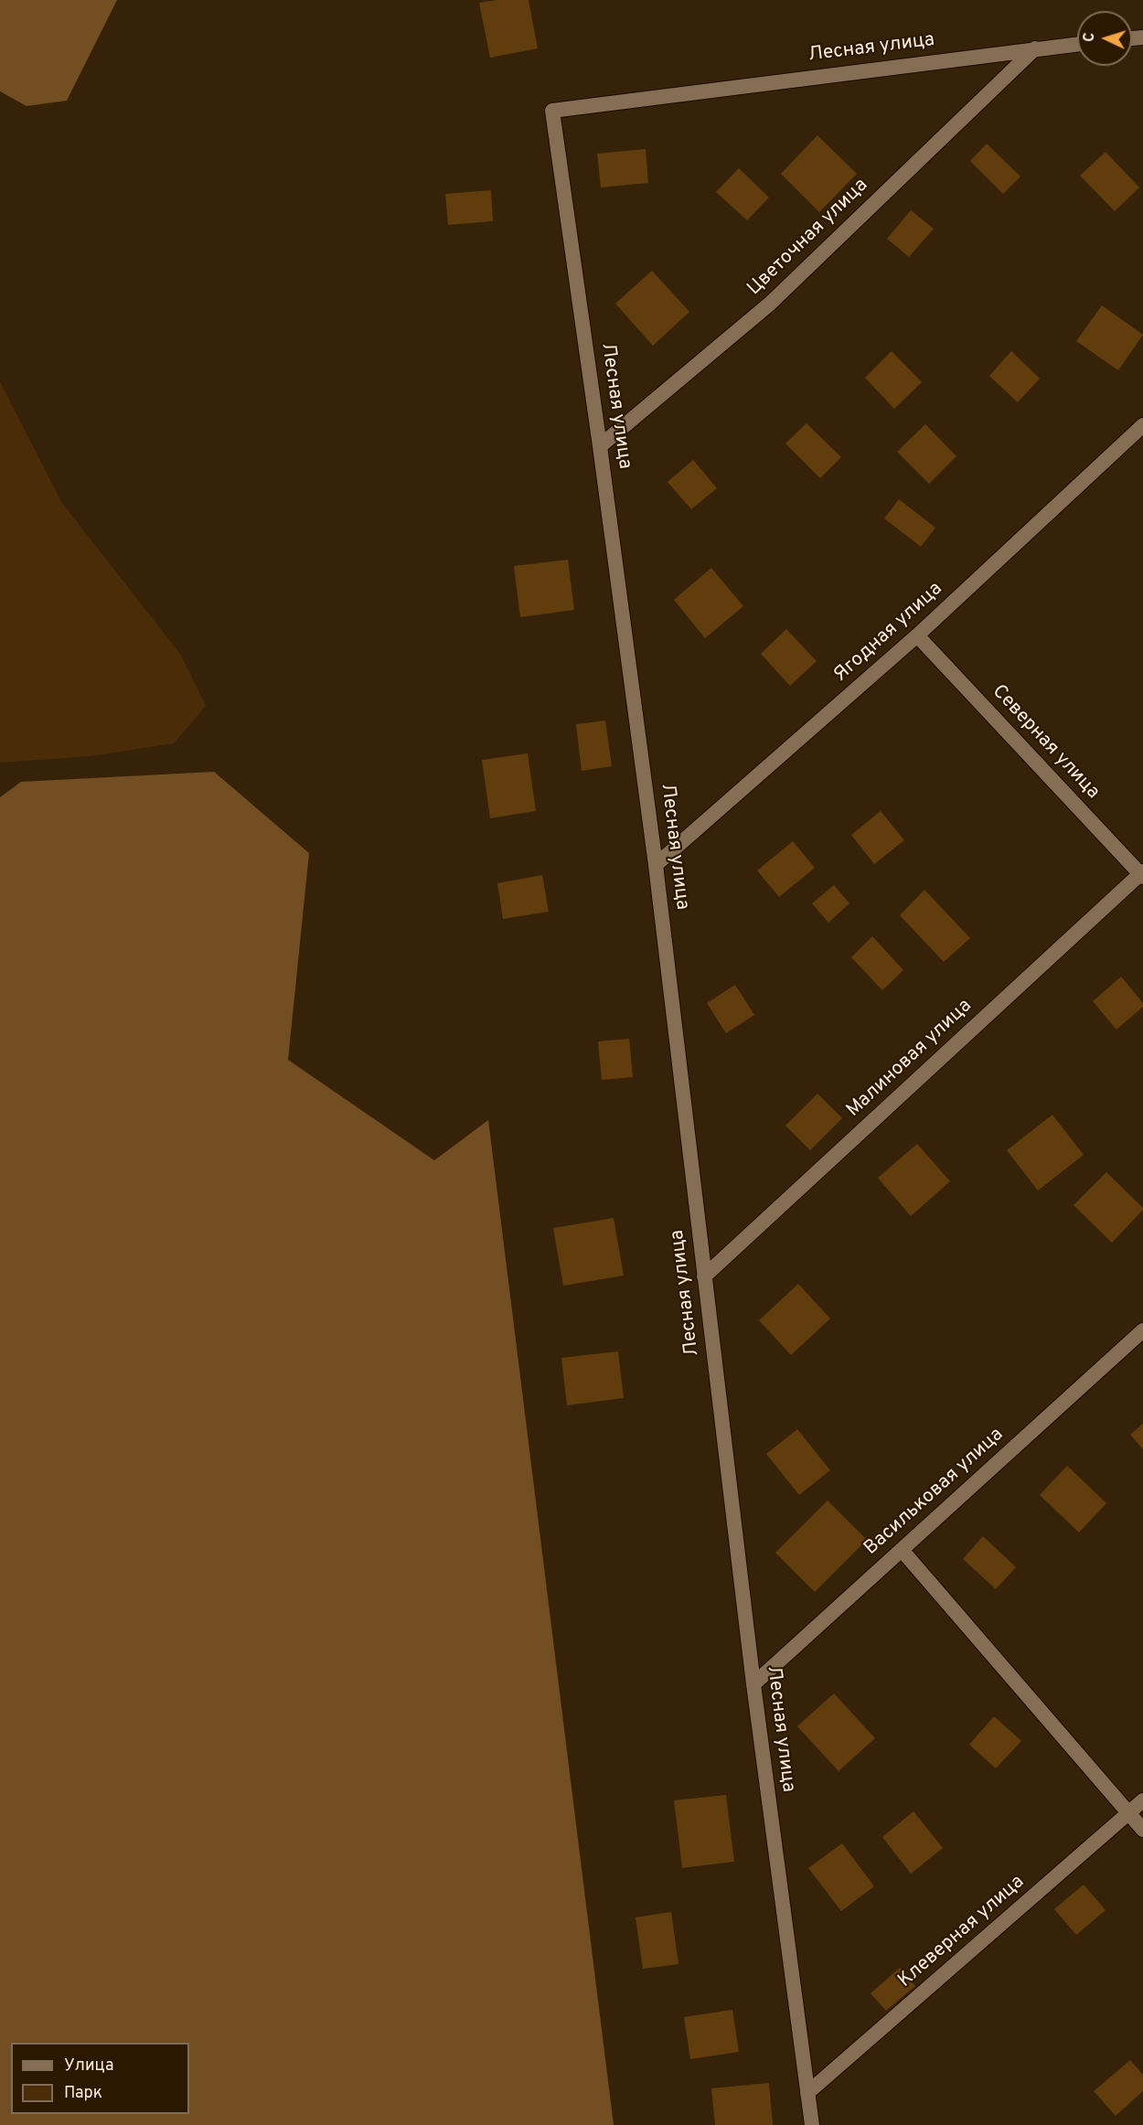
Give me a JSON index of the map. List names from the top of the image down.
{
  "streets": {
    "street": [
      "Лесная улица",
      "Цветочная улица",
      "Ягодная улица",
      "Северная улица",
      "Малиновая улица",
      "Васильковая улица",
      "Клеверная улица"
    ]
  },
  "crossings": [
    ["Лесная улица", "Цветочная улица"],
    ["Лесная улица", "Ягодная улица"],
    ["Лесная улица", "Малиновая улица"],
    ["Лесная улица", "Васильковая улица"],
    ["Лесная улица", "Клеверная улица"],
    ["Ягодная улица", "Северная улица"],
    ["Северная улица", "Малиновая улица"]
  ],
  "legend": ["Улица", "Парк"],
  "north": "left"
}
